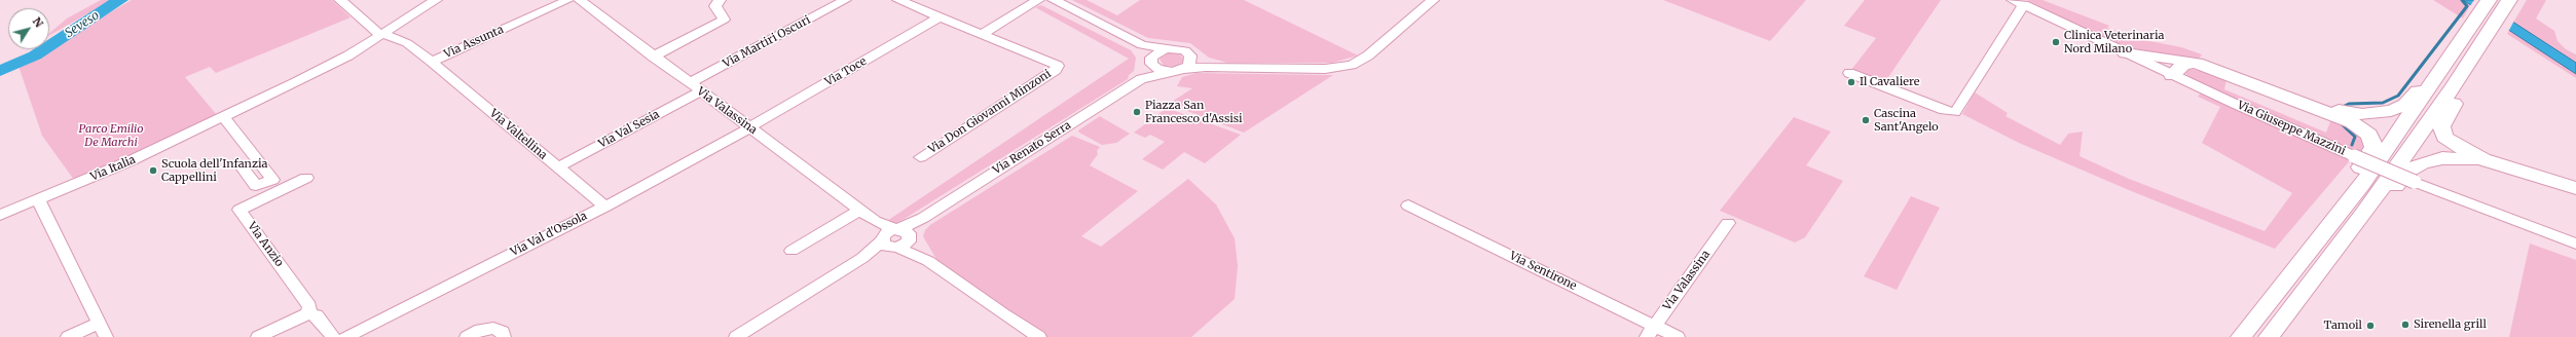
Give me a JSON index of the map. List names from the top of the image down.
{
  "streets": {
    "street": [
      "Via Assunta",
      "Via Martiri Oscuri",
      "Via Toce",
      "Via Valassina",
      "Via Don Giovanni Minzoni",
      "Via Giuseppe Mazzini",
      "Via Val Sesia",
      "Via Valtellina",
      "Via Renato Serra",
      "Via Italia",
      "Via Val d'Ossola",
      "Via Anzio",
      "Via Sentirone"
    ]
  },
  "crossings": [
    ["Via Assunta", "Via Valtellina"],
    ["Via Assunta", "Via Italia"],
    ["Via Martiri Oscuri", "Via Valassina"],
    ["Via Toce", "Via Valassina"],
    ["Via Toce", "Via Don Giovanni Minzoni"],
    ["Via Toce", "Via Val d'Ossola"],
    ["Via Valassina", "Via Val Sesia"],
    ["Via Valassina", "Via Renato Serra"],
    ["Via Valassina", "Via Val d'Ossola"],
    ["Via Valassina", "Via Sentirone"],
    ["Via Val Sesia", "Via Valtellina"],
    ["Via Valtellina", "Via Val d'Ossola"]
  ],
  "water": ["Seveso"],
  "parks": ["Parco Emilio De Marchi"],
  "places": [
    "Clinica Veterinaria Nord Milano",
    "Il Cavaliere",
    "Piazza San Francesco d'Assisi",
    "Cascina Sant'Angelo",
    "Scuola dell'Infanzia Cappellini",
    "Sirenella grill",
    "Tamoil"
  ],
  "north": "top right"
}
